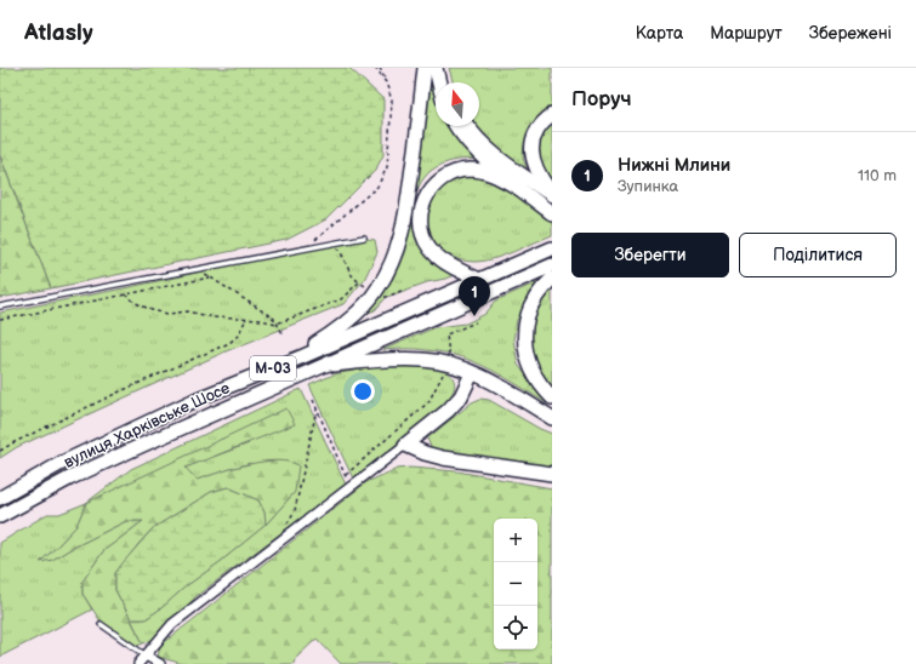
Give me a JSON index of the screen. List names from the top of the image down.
{
  "streets": {
    "highway": ["М-03", "вулиця Харківське Шосе"]
  },
  "north": "top",
  "page": {
    "header": "Atlasly",
    "nav": ["Карта", "Маршрут", "Збережені"],
    "heading": "Поруч",
    "list": [
      {
        "mark": "1",
        "name": "Нижні Млини",
        "note": "Зупинка",
        "value": "110 m"
      }
    ],
    "buttons": ["Зберегти", "Поділитися"],
    "pins": "1",
    "map_buttons": ["+", "−"]
  }
}
